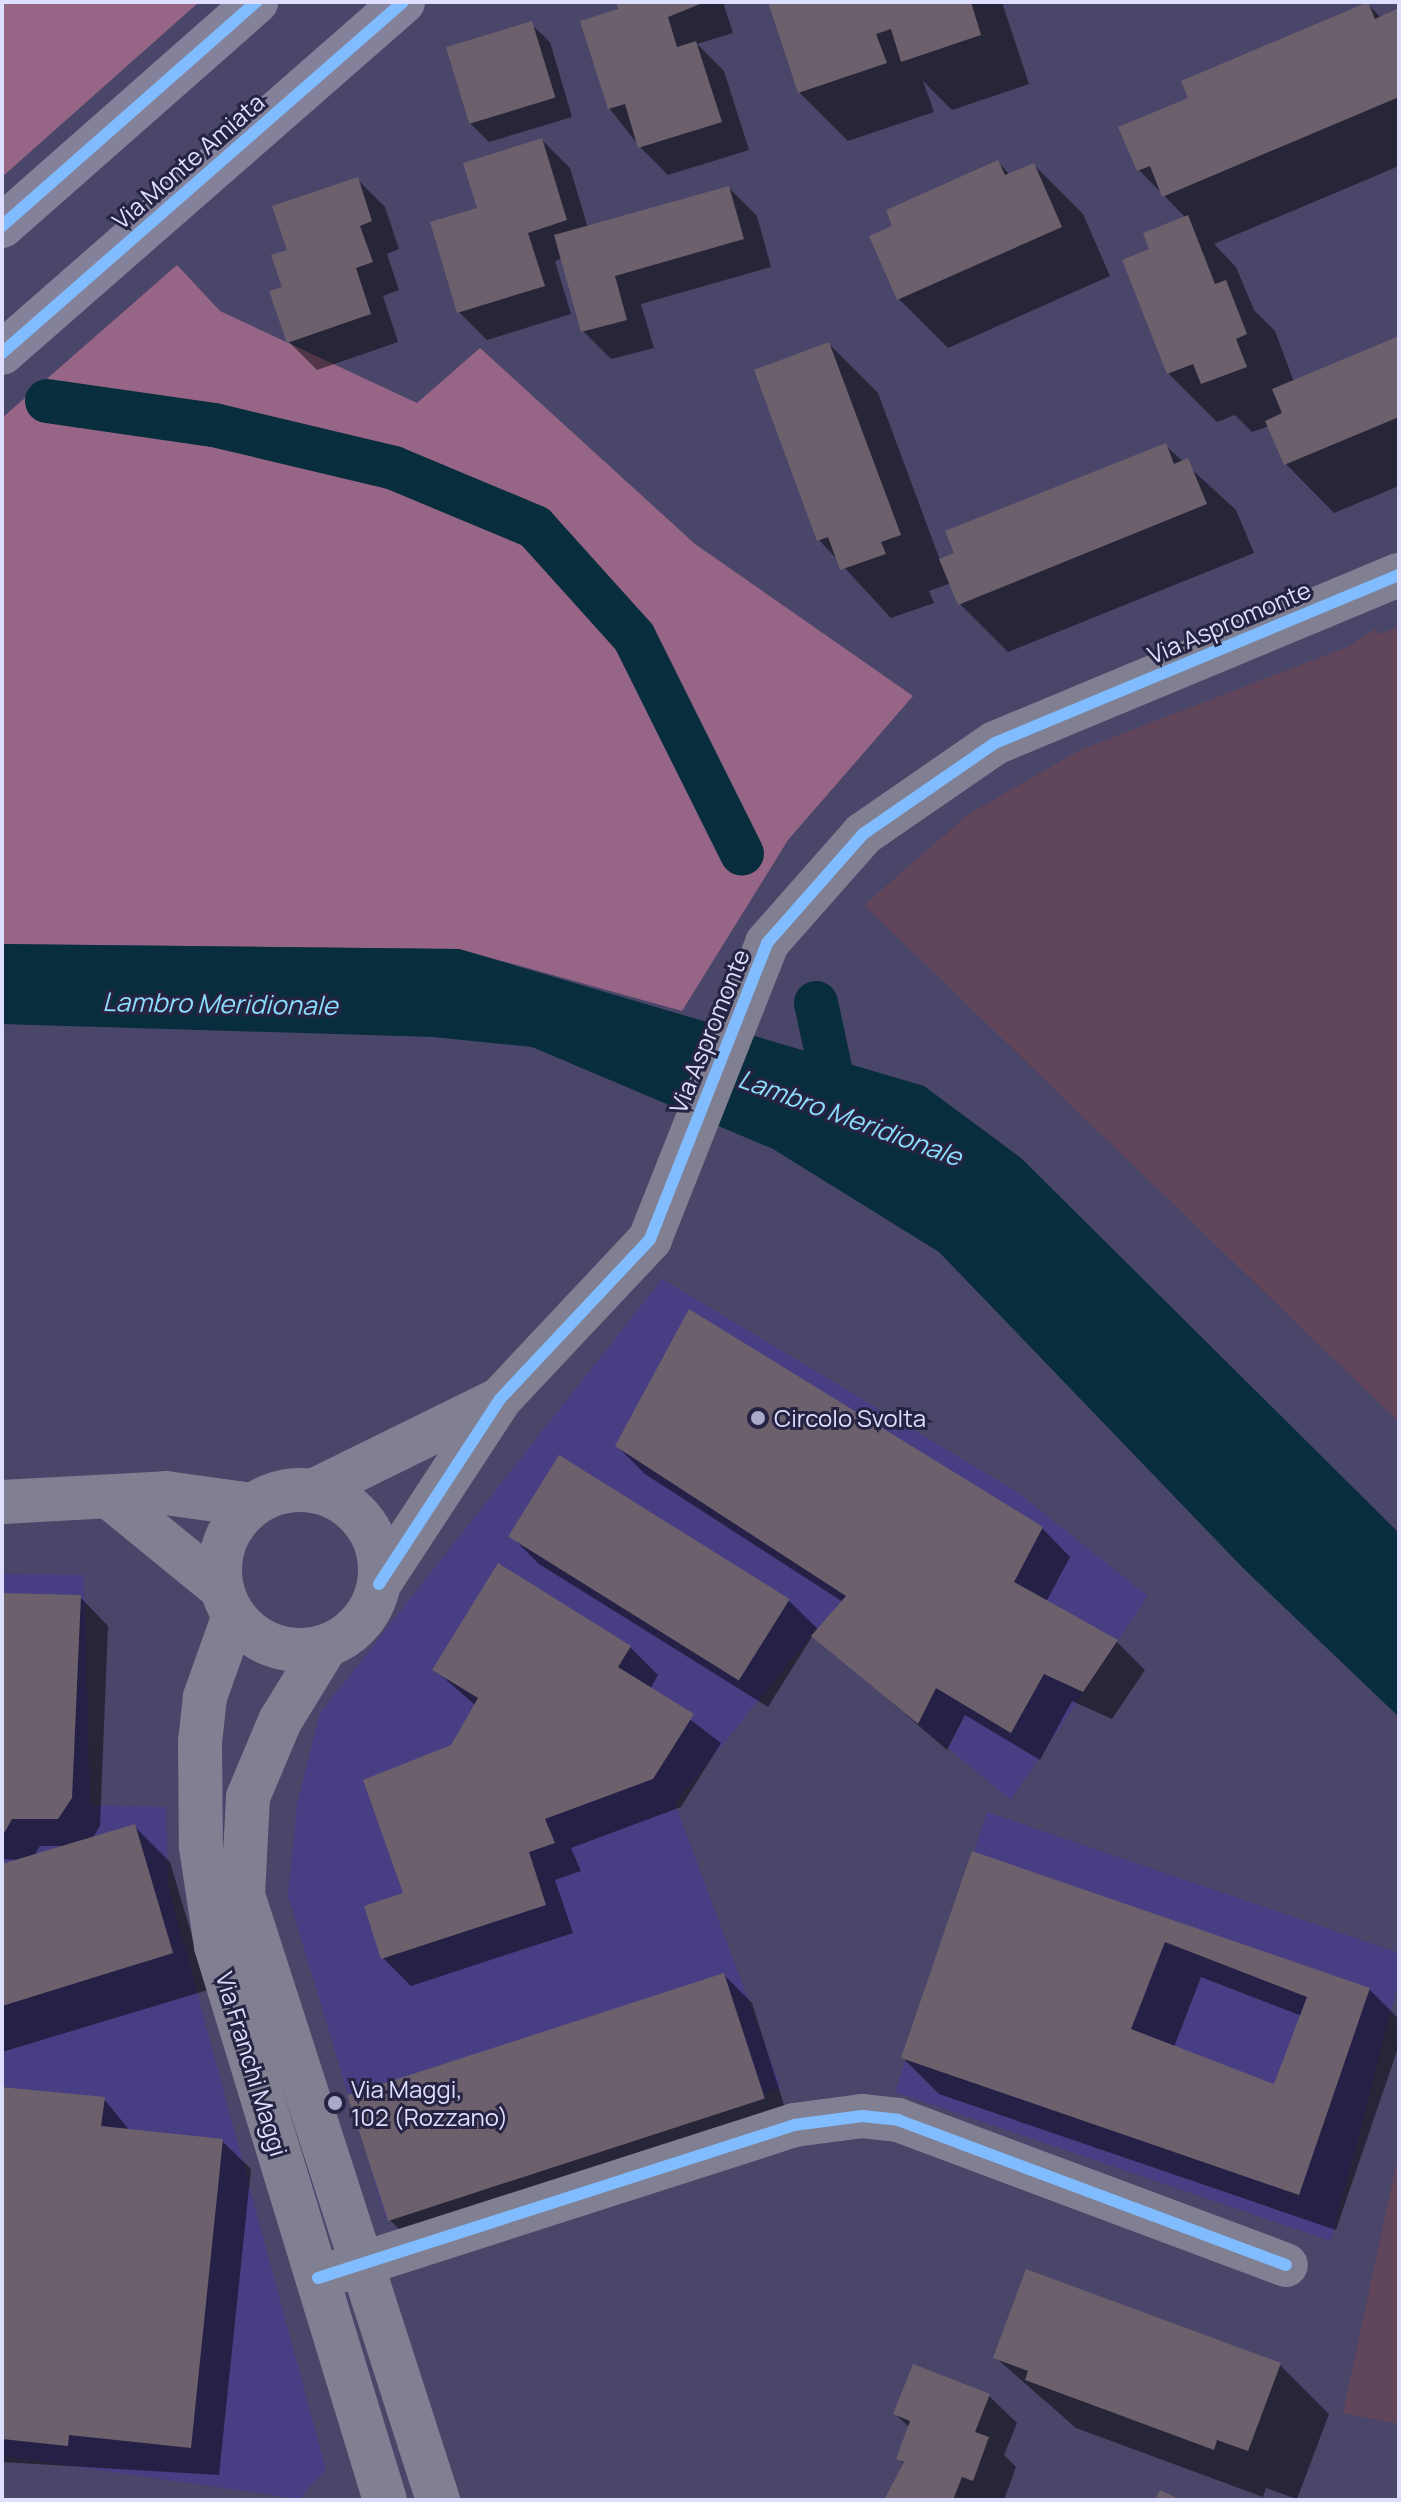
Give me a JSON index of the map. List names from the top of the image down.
{
  "streets": {
    "main road": ["Via Monte Amiata"],
    "street": ["Via Aspromonte", "Via Franchi Maggi"]
  },
  "crossings": [
    ["Via Aspromonte", "Via Franchi Maggi"]
  ],
  "water": ["Lambro Meridionale"],
  "places": ["Circolo Svolta", "Via Maggi, 102 (Rozzano)"]
}
